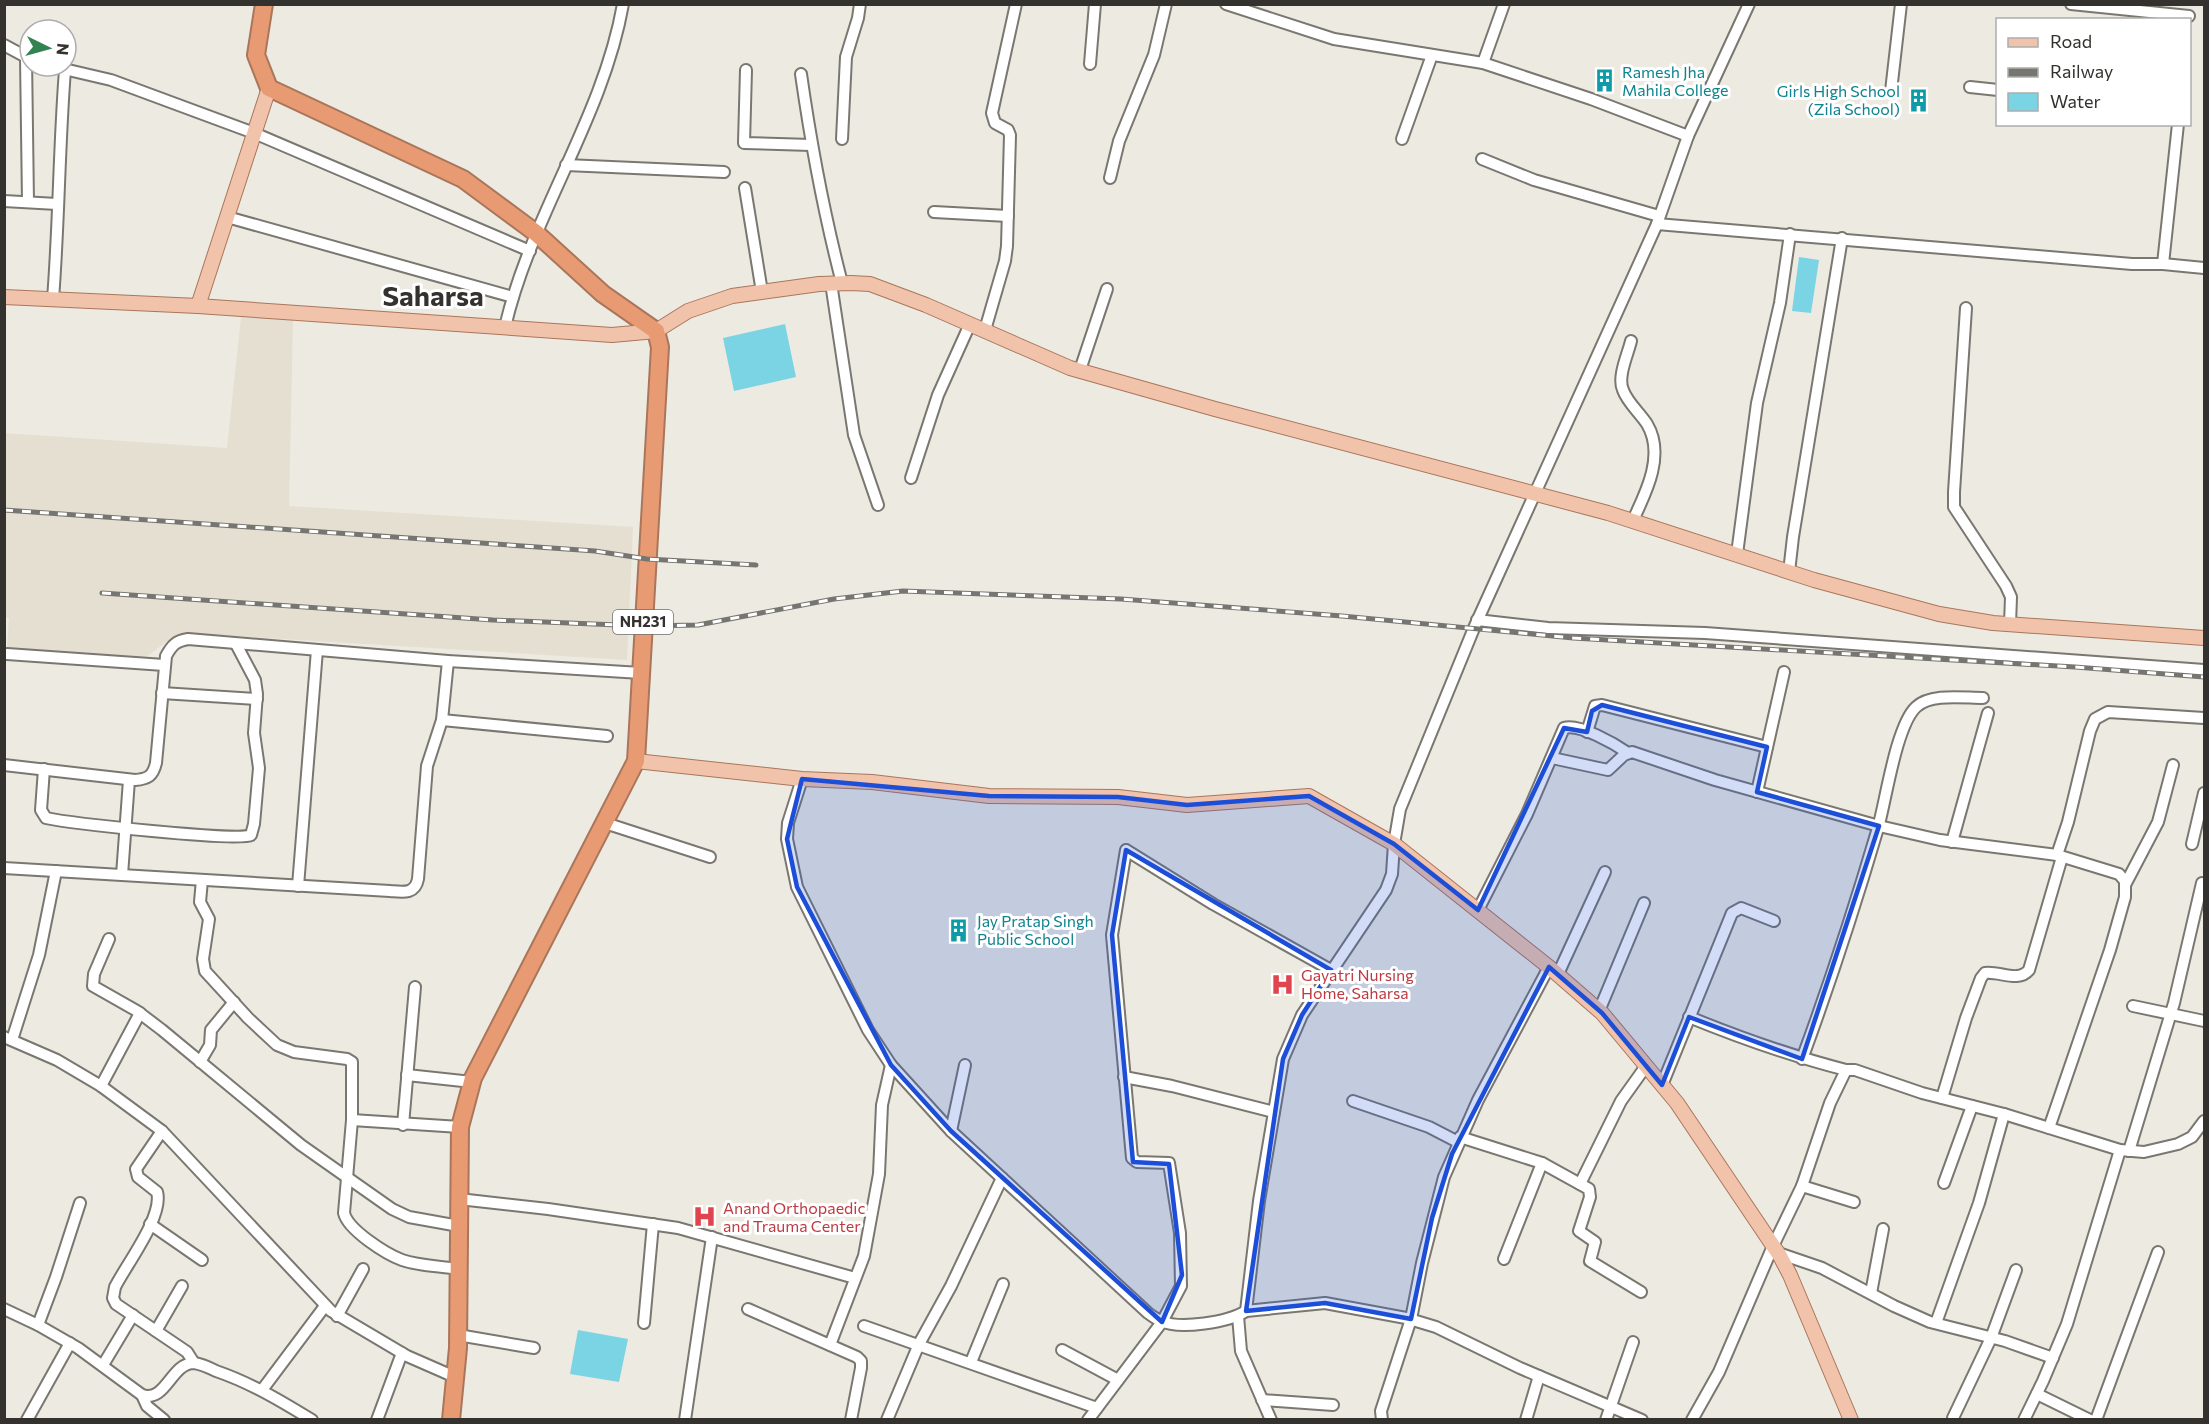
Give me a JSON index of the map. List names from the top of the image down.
{
  "streets": {
    "highway": ["NH231"]
  },
  "districts": ["Saharsa"],
  "places": {
    "building": ["Ramesh Jha Mahila College", "Girls High School (Zila School)", "Jay Pratap Singh Public School"],
    "hospital": ["Gayatri Nursing Home, Saharsa", "Anand Orthopaedic and Trauma Center"]
  },
  "legend": ["Road", "Railway", "Water"],
  "north": "right"
}
